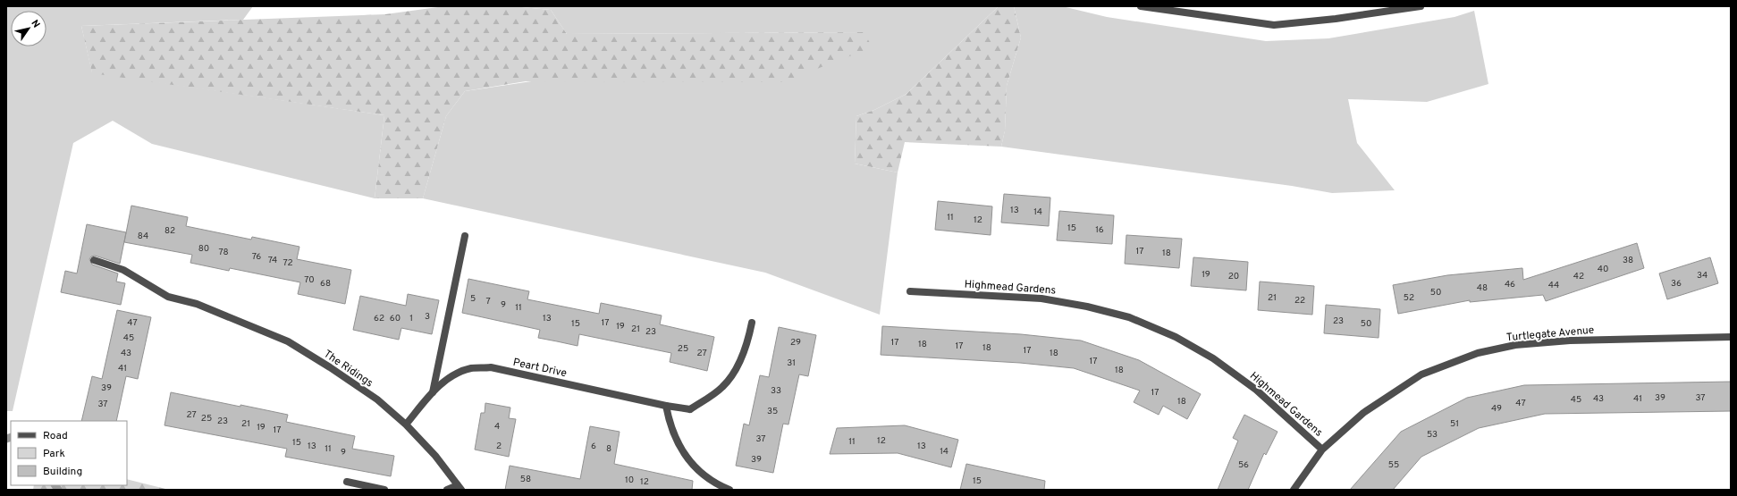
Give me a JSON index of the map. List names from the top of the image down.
{
  "streets": {
    "street": [
      "Highmead Gardens",
      "Turtlegate Avenue",
      "Peart Drive",
      "The Ridings"
    ]
  },
  "crossings": [
    ["Highmead Gardens", "Turtlegate Avenue"],
    ["Peart Drive", "The Ridings"]
  ],
  "house_numbers": [
    "13",
    "14",
    "11",
    "12",
    "15",
    "16",
    "82",
    "84",
    "80",
    "17",
    "78",
    "18",
    "76",
    "74",
    "38",
    "72",
    "40",
    "19",
    "34",
    "20",
    "42",
    "70",
    "68",
    "36",
    "46",
    "44",
    "48",
    "50",
    "21",
    "52",
    "5",
    "22",
    "7",
    "9",
    "11",
    "3",
    "62",
    "60",
    "1",
    "13",
    "23",
    "47",
    "17",
    "15",
    "50",
    "19",
    "21",
    "23",
    "45",
    "29",
    "17",
    "18",
    "17",
    "18",
    "25",
    "17",
    "43",
    "27",
    "18",
    "17",
    "31",
    "41",
    "18",
    "39",
    "33",
    "17",
    "39",
    "37",
    "43",
    "41",
    "45",
    "18",
    "47",
    "37",
    "49",
    "35",
    "27",
    "25",
    "23",
    "21",
    "51",
    "4",
    "19",
    "17",
    "53",
    "37",
    "12",
    "11",
    "15",
    "13",
    "2",
    "6",
    "13",
    "11",
    "8",
    "14",
    "9",
    "39",
    "56",
    "55",
    "58",
    "10",
    "15",
    "12"
  ],
  "legend": ["Road", "Park", "Building"],
  "north": "top right"
}
